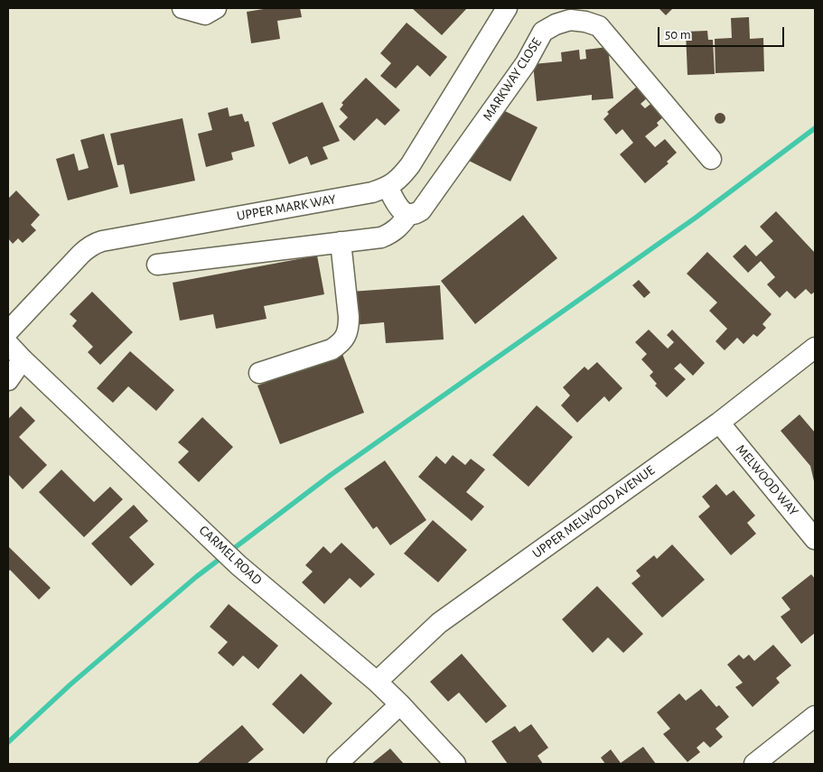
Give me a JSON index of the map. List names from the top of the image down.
{
  "streets": {
    "street": [
      "MARKWAY CLOSE",
      "UPPER MARK WAY",
      "MELWOOD WAY",
      "UPPER MELWOOD AVENUE",
      "CARMEL ROAD"
    ]
  },
  "crossings": [
    ["MELWOOD WAY", "UPPER MELWOOD AVENUE"],
    ["UPPER MELWOOD AVENUE", "CARMEL ROAD"]
  ],
  "scale_bar": "50 m"
}
